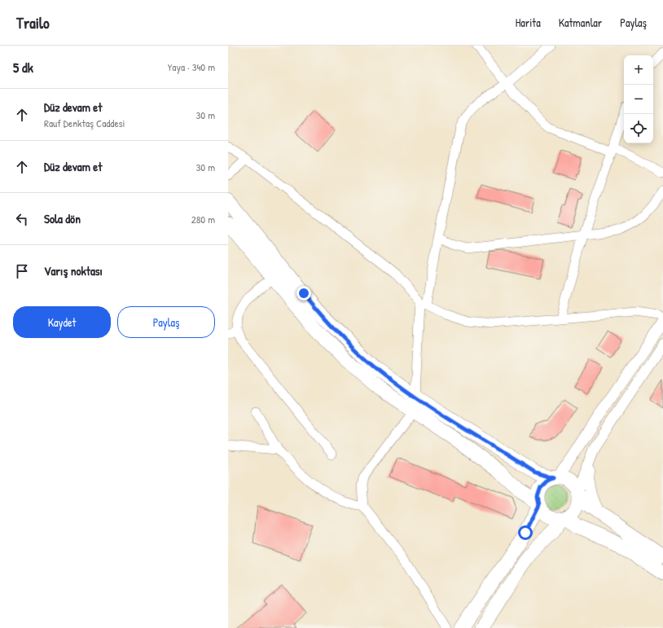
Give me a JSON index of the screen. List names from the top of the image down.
{
  "page": {
    "header": "Trailo",
    "nav": ["Harita", "Katmanlar", "Paylaş"],
    "heading": ["5 dk", "Yaya · 340 m"],
    "map_buttons": ["+", "−"],
    "list": [
      ["Düz devam et", "Rauf Denktaş Caddesi", "30 m"],
      ["Düz devam et", "30 m"],
      ["Sola dön", "280 m"],
      "Varış noktası"
    ],
    "buttons": ["Kaydet", "Paylaş"]
  }
}
